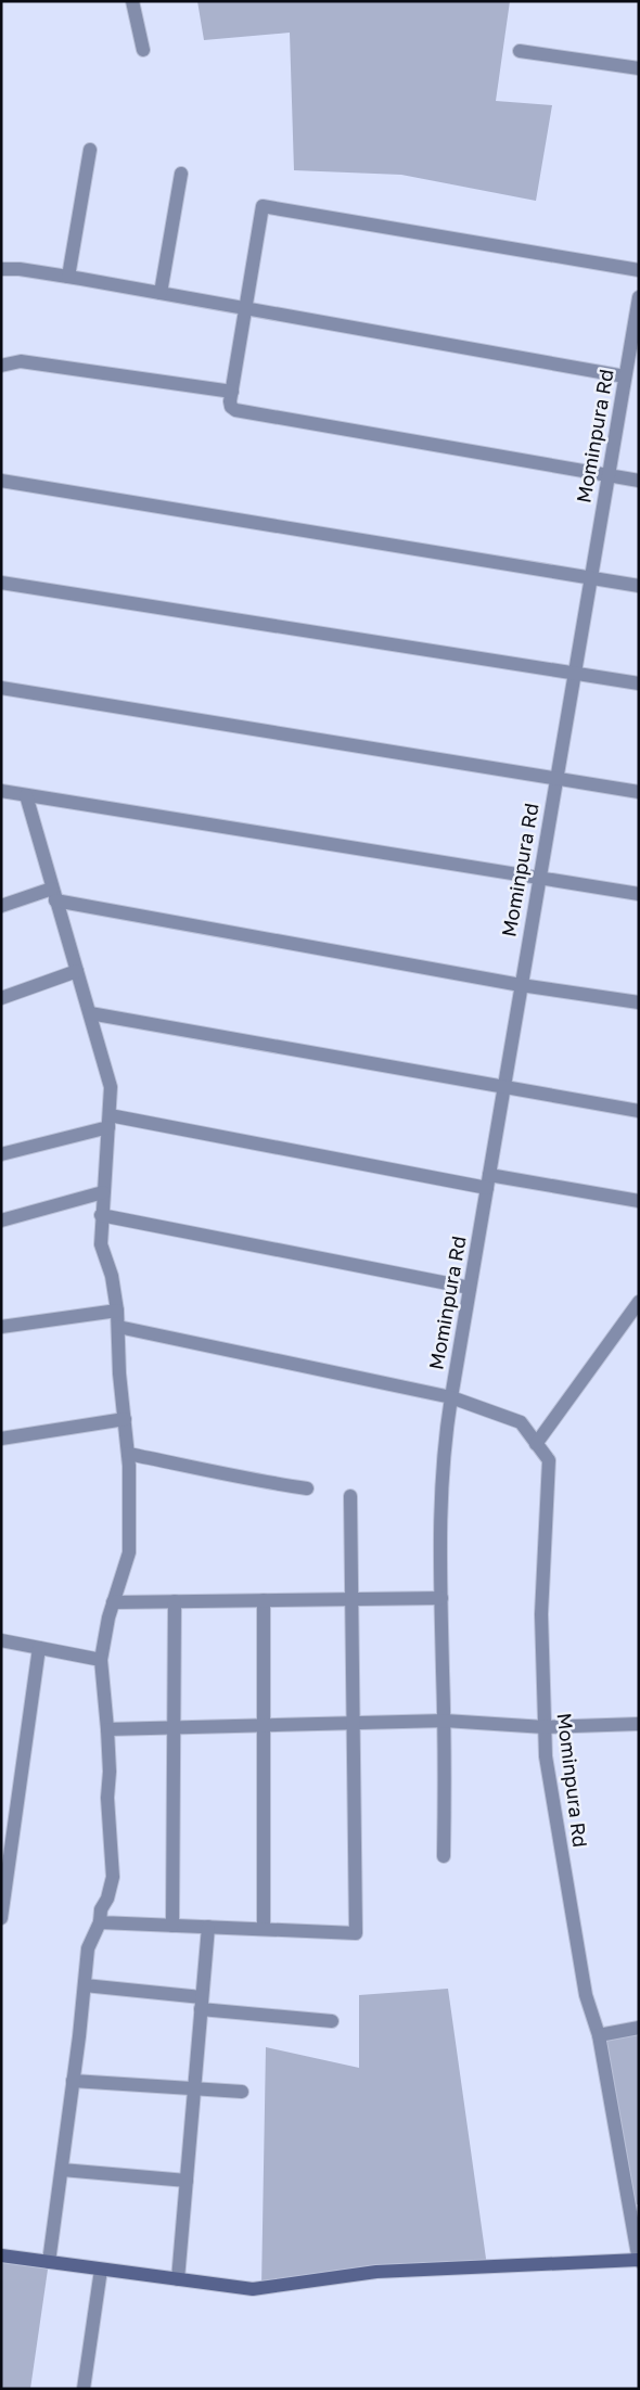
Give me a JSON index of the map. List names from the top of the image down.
{
  "streets": {
    "street": ["Mominpura Rd"]
  }
}
